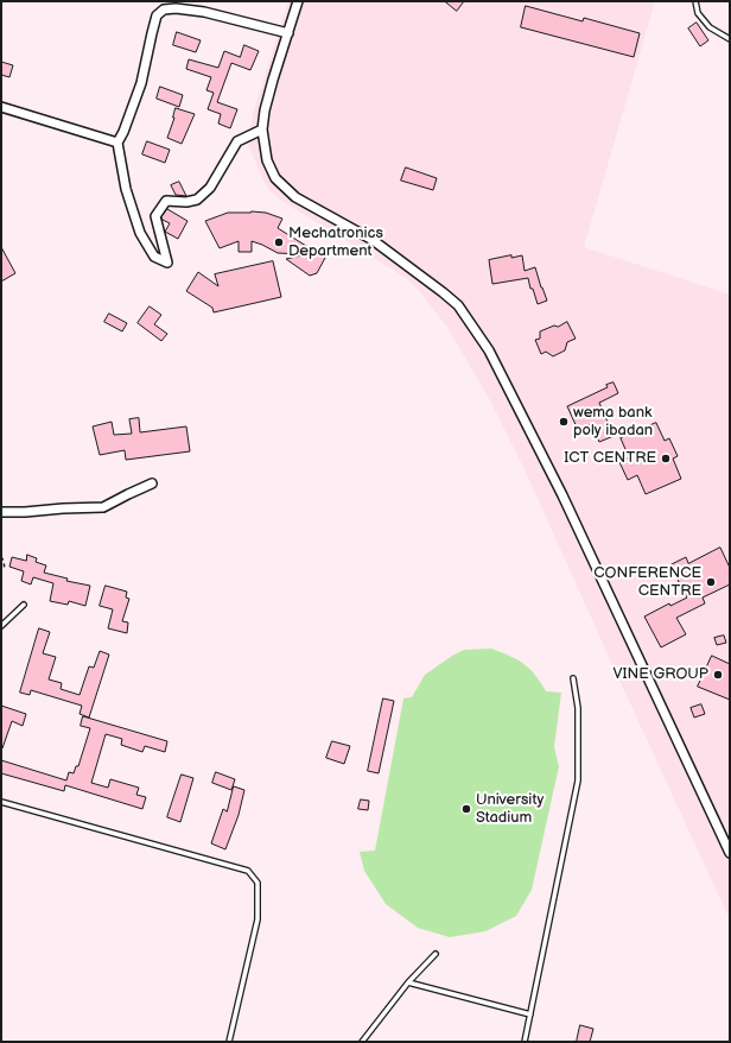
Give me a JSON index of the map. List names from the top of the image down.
{
  "places": [
    "Mechatronics Department",
    "wema bank poly ibadan",
    "ICT CENTRE",
    "CONFERENCE CENTRE",
    "VINE GROUP",
    "University Stadium"
  ]
}
